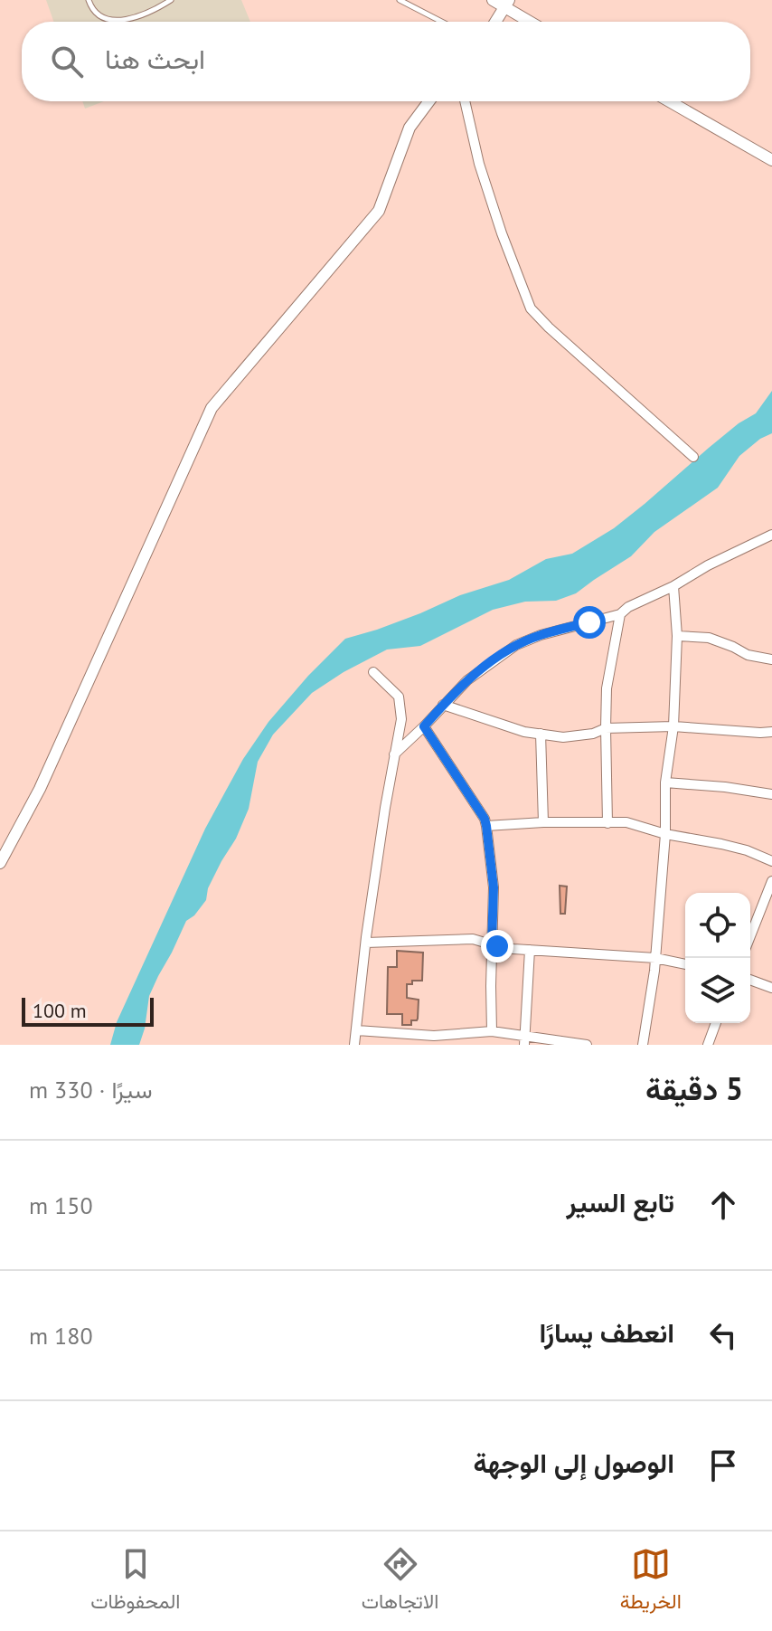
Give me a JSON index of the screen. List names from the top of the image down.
{
  "scale_bar": "100 m",
  "page": {
    "search": "ابحث هنا",
    "scale": "100 m",
    "heading": ["5 دقيقة", "سيرًا · 330 m"],
    "list": [
      ["تابع السير", "150 m"],
      ["انعطف يسارًا", "180 m"],
      "الوصول إلى الوجهة"
    ],
    "nav": ["الخريطة", "الاتجاهات", "المحفوظات"]
  }
}
